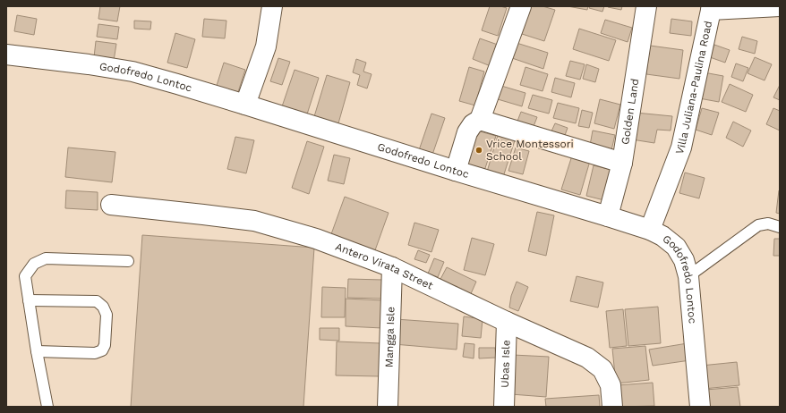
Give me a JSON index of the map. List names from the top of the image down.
{
  "streets": {
    "street": [
      "Godofredo Lontoc",
      "Villa Juliana-Paulina Road",
      "Golden Land",
      "Antero Virata Street",
      "Mangga Isle",
      "Ubas Isle"
    ]
  },
  "crossings": [
    ["Godofredo Lontoc", "Villa Juliana-Paulina Road"],
    ["Godofredo Lontoc", "Golden Land"],
    ["Antero Virata Street", "Mangga Isle"],
    ["Antero Virata Street", "Ubas Isle"]
  ],
  "places": ["Vrice Montessori School"]
}
